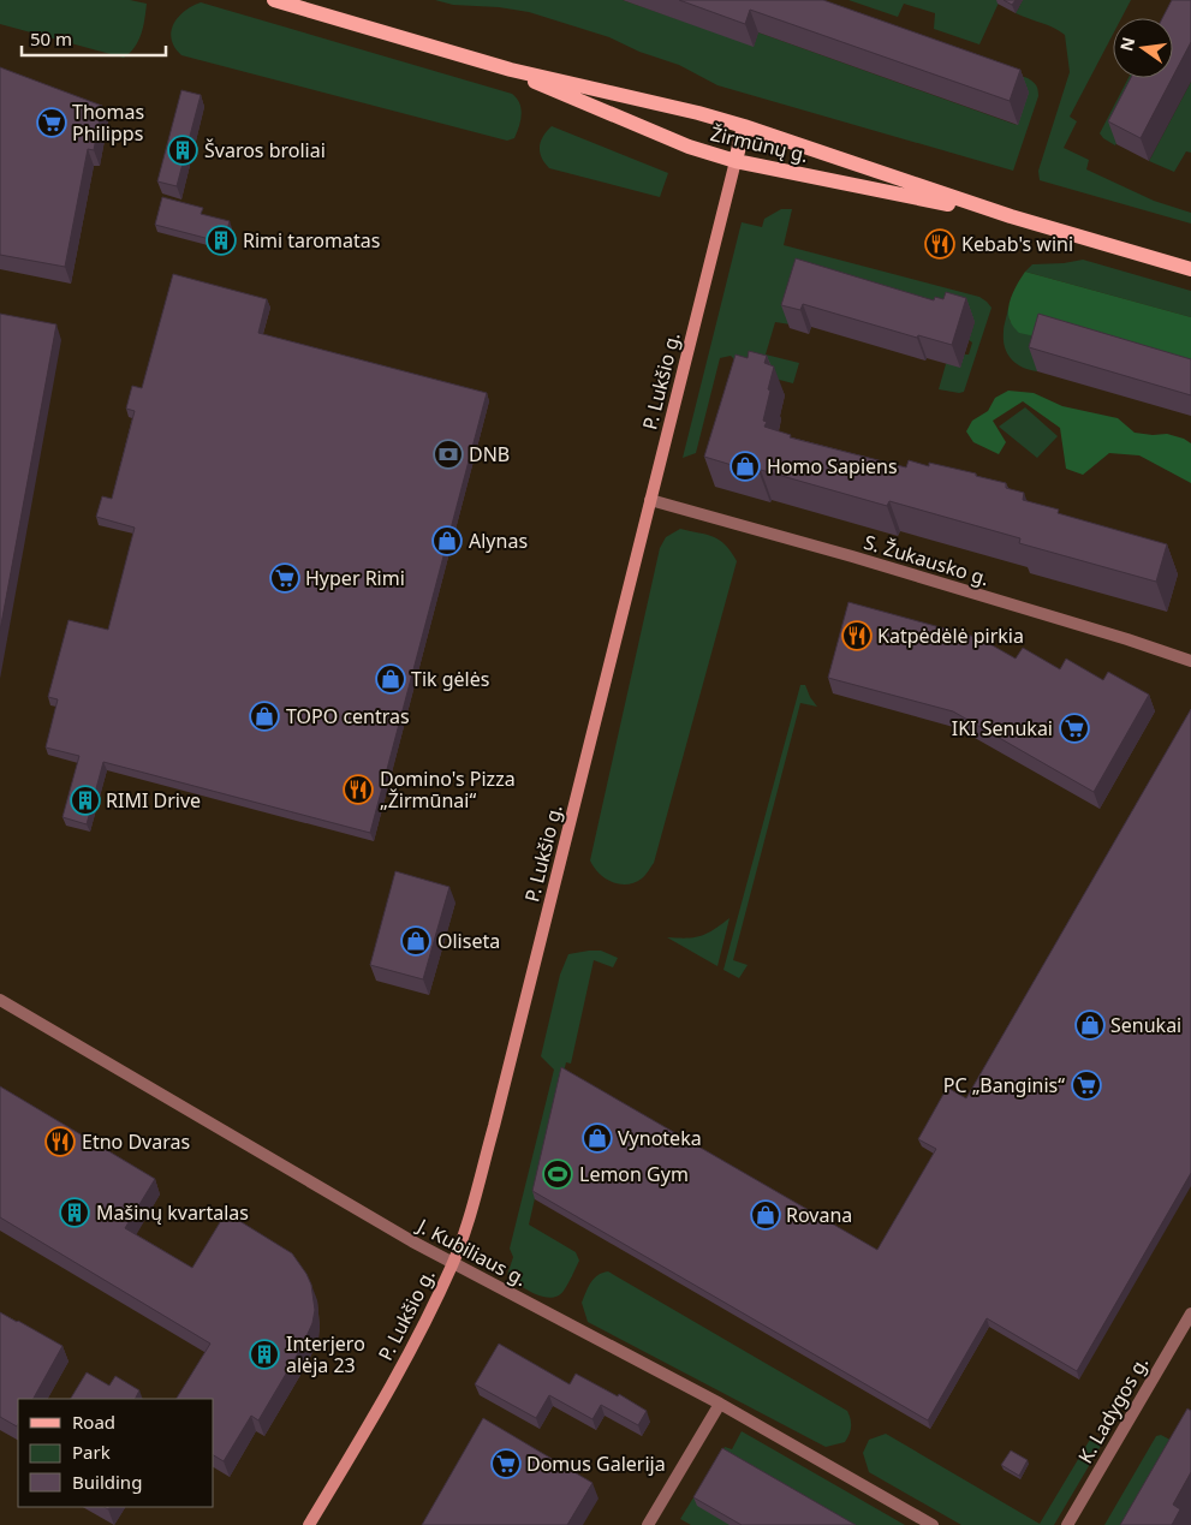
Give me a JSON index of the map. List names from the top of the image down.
{
  "streets": {
    "main road": ["Žirmūnų g."],
    "street": [
      "P. Lukšio g.",
      "S. Žukausko g.",
      "J. Kubiliaus g.",
      "K. Ladygos g."
    ]
  },
  "crossings": [
    ["Žirmūnų g.", "P. Lukšio g."],
    ["P. Lukšio g.", "S. Žukausko g."],
    ["P. Lukšio g.", "J. Kubiliaus g."]
  ],
  "places": {
    "supermarket": [
      "Thomas Philipps",
      "Hyper Rimi",
      "IKI Senukai",
      "PC „Banginis“",
      "Domus Galerija"
    ],
    "building": [
      "Švaros broliai",
      "Rimi taromatas",
      "RIMI Drive",
      "Mašinų kvartalas",
      "Interjero alėja 23"
    ],
    "restaurant": [
      "Kebab's wini",
      "Katpėdėlė pirkia",
      "Domino's Pizza „Žirmūnai“",
      "Etno Dvaras"
    ],
    "bank": ["DNB"],
    "shop": [
      "Homo Sapiens",
      "Alynas",
      "Tik gėlės",
      "TOPO centras",
      "Oliseta",
      "Senukai",
      "Vynoteka",
      "Rovana"
    ],
    "sports": ["Lemon Gym"]
  },
  "legend": ["Road", "Park", "Building"],
  "scale_bar": "50 m",
  "north": "left"
}
